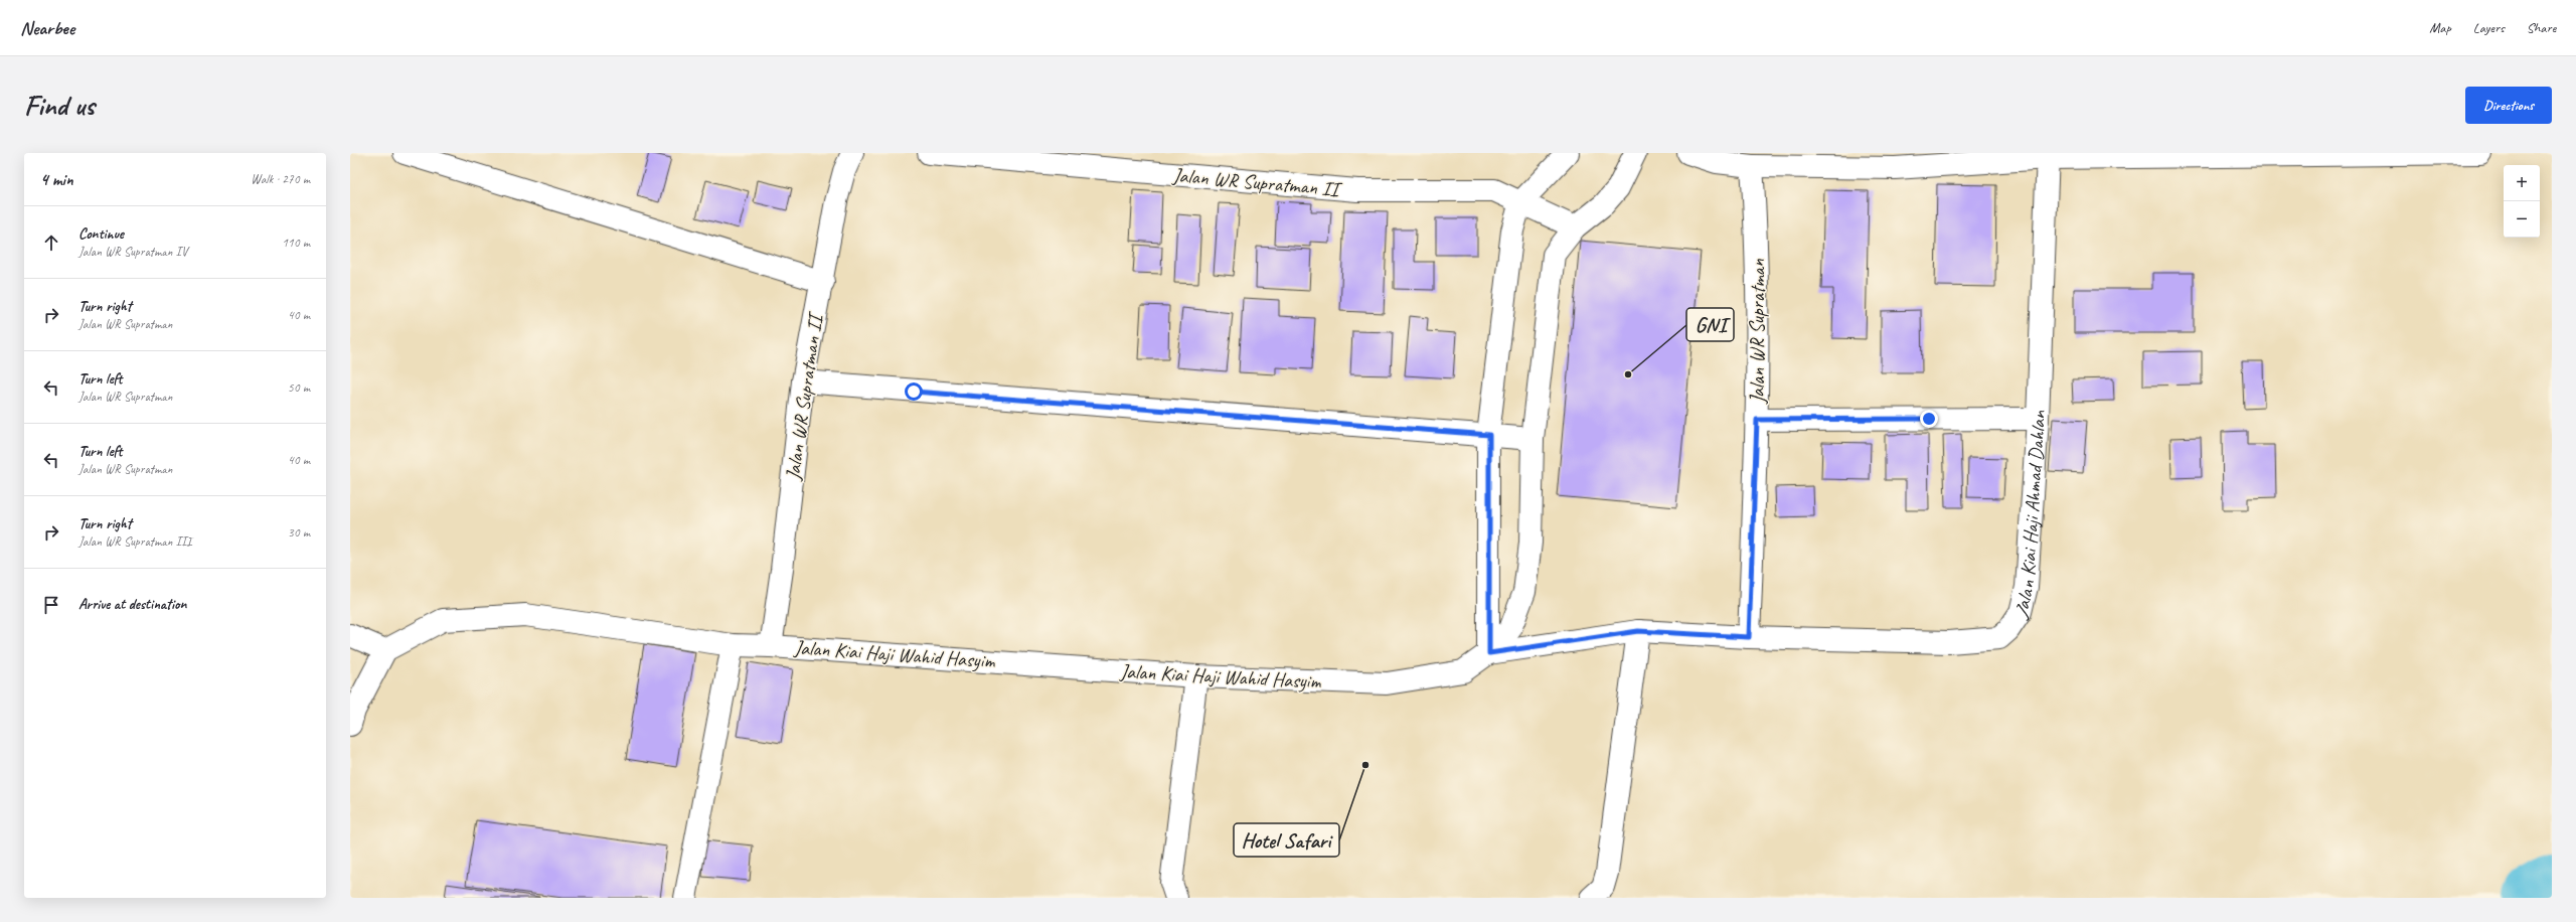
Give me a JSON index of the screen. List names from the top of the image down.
{
  "streets": {
    "street": [
      "Jalan WR Supratman II",
      "Jalan WR Supratman",
      "Jalan Kiai Haji Ahmad Dahlan",
      "Jalan Kiai Haji Wahid Hasyim"
    ]
  },
  "crossings": [
    ["Jalan WR Supratman II", "Jalan Kiai Haji Wahid Hasyim"],
    ["Jalan WR Supratman", "Jalan Kiai Haji Ahmad Dahlan"]
  ],
  "places": ["GNI", "Hotel Safari"],
  "page": {
    "header": "Nearbee",
    "nav": ["Map", "Layers", "Share"],
    "buttons": "Directions",
    "title": "Find us",
    "heading": ["4 min", "Walk · 270 m"],
    "map_buttons": ["+", "−"],
    "list": [
      ["Continue", "Jalan WR Supratman IV", "110 m"],
      ["Turn right", "Jalan WR Supratman", "40 m"],
      ["Turn left", "Jalan WR Supratman", "50 m"],
      ["Turn left", "Jalan WR Supratman", "40 m"],
      ["Turn right", "Jalan WR Supratman III", "30 m"],
      "Arrive at destination"
    ]
  }
}
